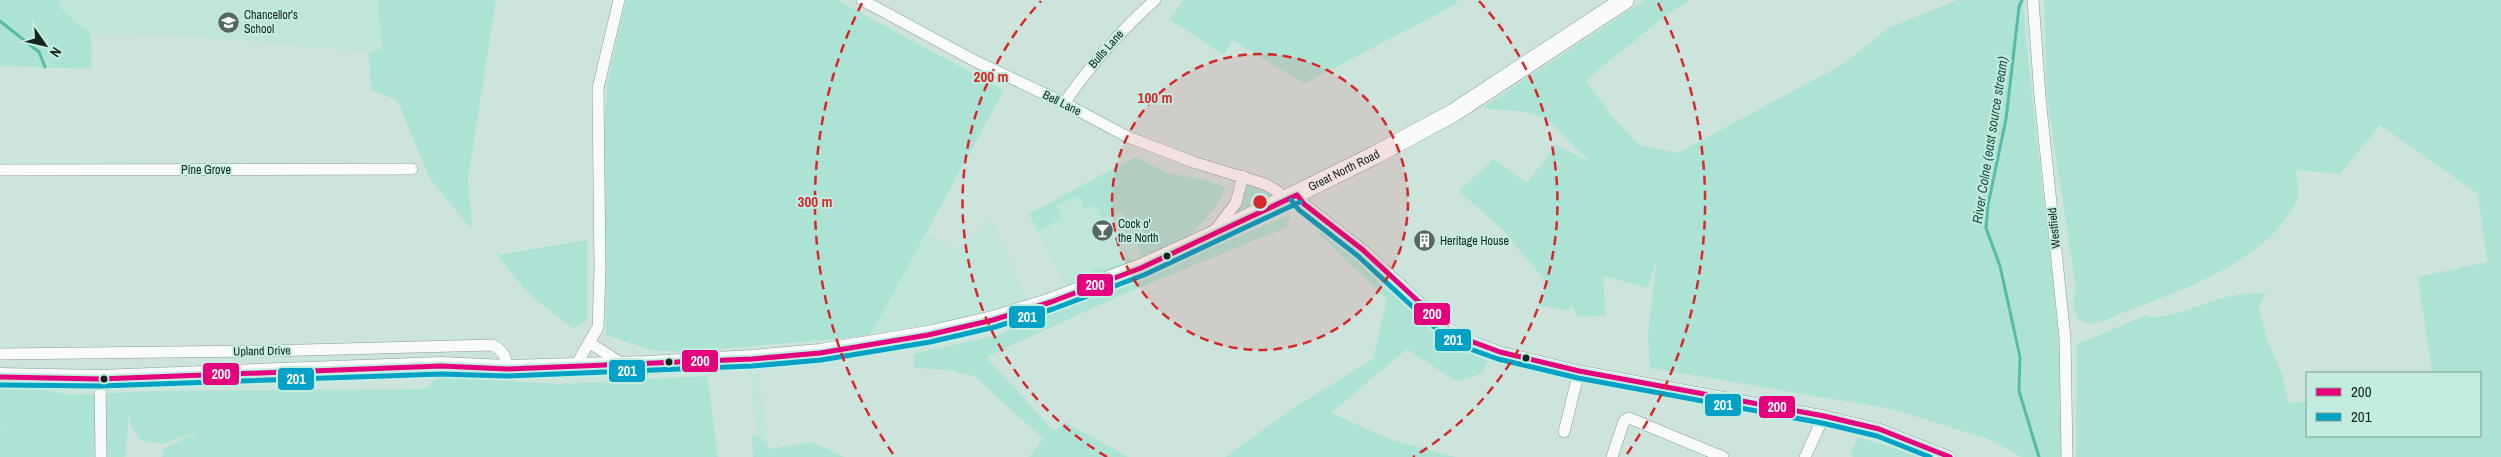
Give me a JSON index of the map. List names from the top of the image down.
{
  "streets": {
    "main road": ["Great North Road"],
    "street": [
      "Bulls Lane",
      "Bell Lane",
      "Pine Grove",
      "Westfield",
      "Upland Drive"
    ]
  },
  "crossings": [
    ["Bulls Lane", "Bell Lane"],
    ["Bell Lane", "Great North Road"],
    ["Great North Road", "Upland Drive"]
  ],
  "water": ["River Colne (east source stream)"],
  "places": {
    "school or university": ["Chancellor's School"],
    "bar": ["Cock o' the North"],
    "building": ["Heritage House"]
  },
  "lines": ["transit line 200", "transit line 201"],
  "legend": ["200", "201"],
  "north": "bottom right",
  "rings": ["200 m", "100 m", "300 m"]
}
